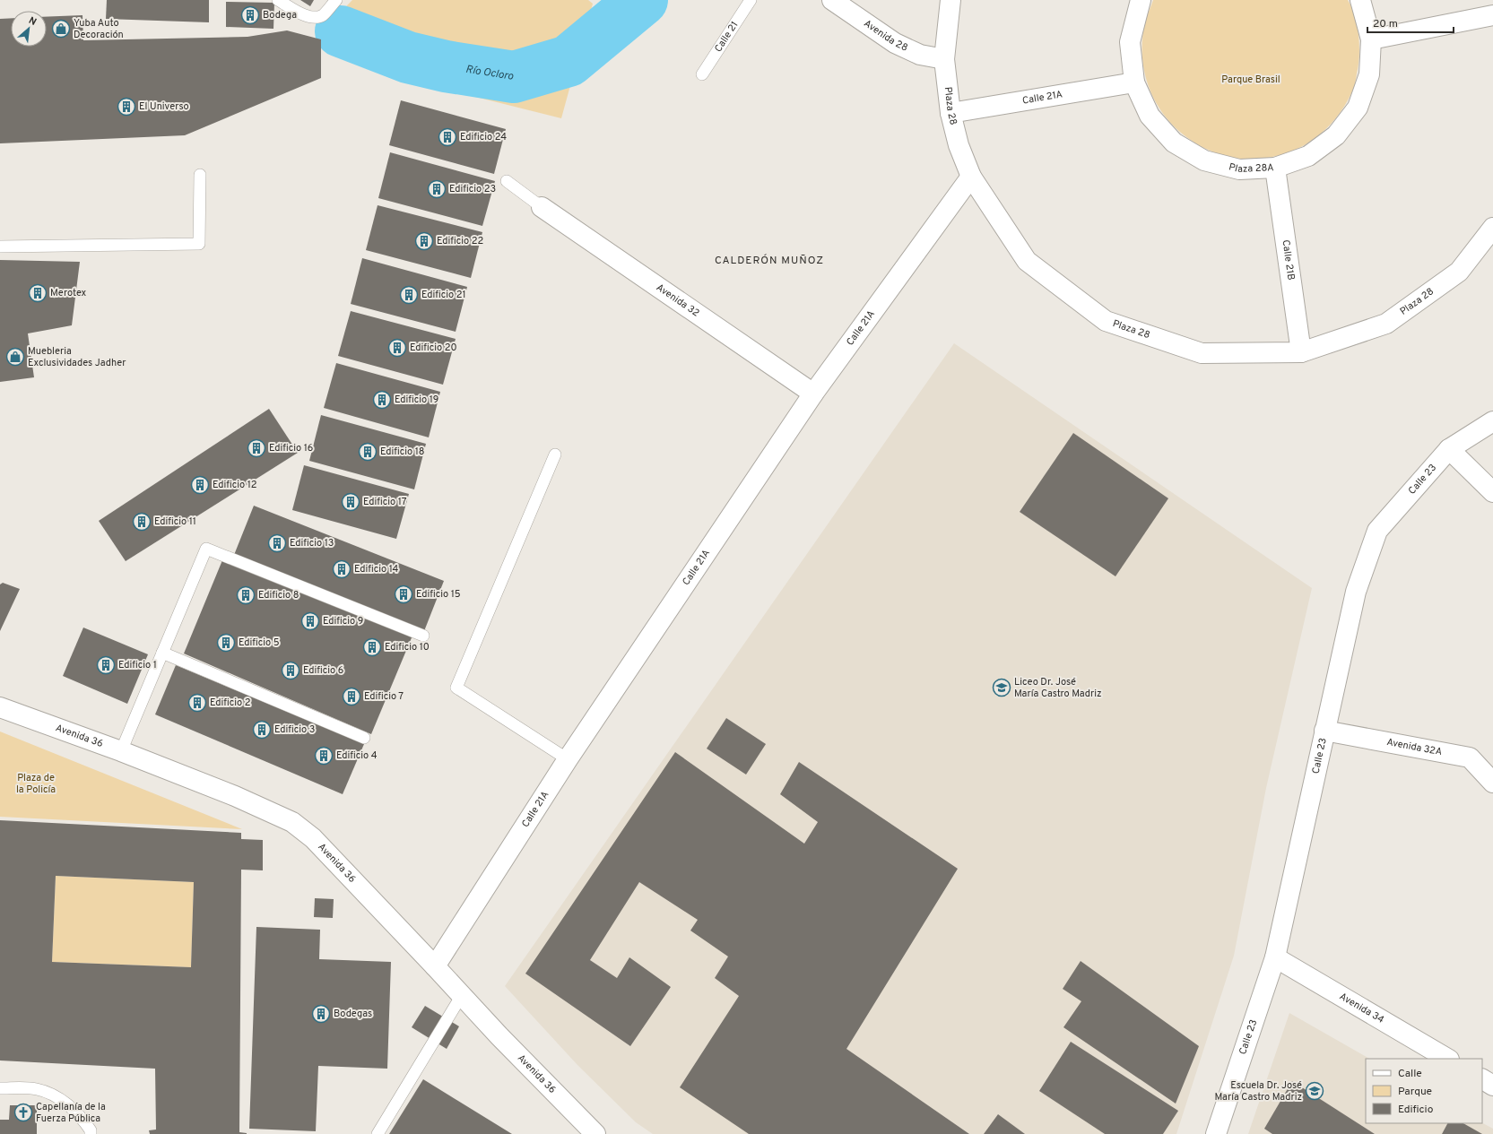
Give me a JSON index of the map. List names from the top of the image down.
{
  "streets": {
    "street": [
      "Avenida 28",
      "Calle 21A",
      "Plaza 28",
      "Plaza 28A",
      "Calle 21B",
      "Avenida 32",
      "Calle 23",
      "Avenida 36",
      "Avenida 32A",
      "Avenida 34"
    ],
    "lane": ["Calle 21"]
  },
  "crossings": [
    ["Avenida 28", "Plaza 28"],
    ["Calle 21A", "Plaza 28"],
    ["Calle 21A", "Plaza 28A"],
    ["Calle 21A", "Avenida 32"],
    ["Calle 21A", "Avenida 36"],
    ["Plaza 28", "Calle 21B"],
    ["Plaza 28A", "Calle 21B"],
    ["Calle 23", "Avenida 32A"],
    ["Calle 23", "Avenida 34"]
  ],
  "districts": ["CALDERÓN MUÑOZ"],
  "water": ["Río Ocloro"],
  "parks": ["Parque Brasil", "Plaza de la Policía"],
  "places": {
    "building": [
      "Bodega",
      "El Universo",
      "Edificio 24",
      "Edificio 23",
      "Edificio 22",
      "Merotex",
      "Edificio 21",
      "Edificio 20",
      "Edificio 19",
      "Edificio 16",
      "Edificio 18",
      "Edificio 12",
      "Edificio 17",
      "Edificio 11",
      "Edificio 13",
      "Edificio 14",
      "Edificio 15",
      "Edificio 8",
      "Edificio 9",
      "Edificio 5",
      "Edificio 10",
      "Edificio 1",
      "Edificio 6",
      "Edificio 7",
      "Edificio 2",
      "Edificio 3",
      "Edificio 4",
      "Bodegas"
    ],
    "shop": ["Yuba Auto Decoración", "Muebleria Exclusividades Jadher"],
    "school or university": ["Liceo Dr. José María Castro Madriz", "Escuela Dr. José María Castro Madriz"],
    "church": ["Capellanía de la Fuerza Pública"]
  },
  "legend": ["Calle", "Parque", "Edificio"],
  "scale_bar": "20 m",
  "north": "top right"
}
